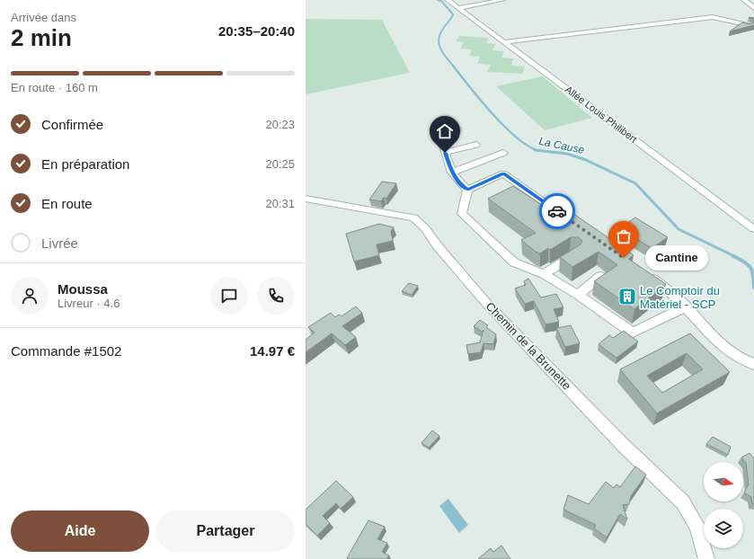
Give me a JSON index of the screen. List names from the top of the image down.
{
  "streets": {
    "street": ["Allée Louis Philibert", "Chemin de la Brunette"]
  },
  "water": ["La Cause"],
  "places": {
    "other": ["Cantine"],
    "building": ["Le Comptoir du Matériel - SCP"]
  },
  "north": "right",
  "page": {
    "heading": ["2 min", "Arrivée dans", "20:35–20:40"],
    "panel": [
      "Moussa",
      "Livreur · 4.6",
      "Commande #1502",
      "14.97 €"
    ],
    "bar": "En route · 160 m",
    "list": [
      ["Confirmée", "20:23"],
      ["En préparation", "20:25"],
      ["En route", "20:31"],
      "Livrée"
    ],
    "bubble": "Cantine",
    "buttons": ["Aide", "Partager"]
  }
}
